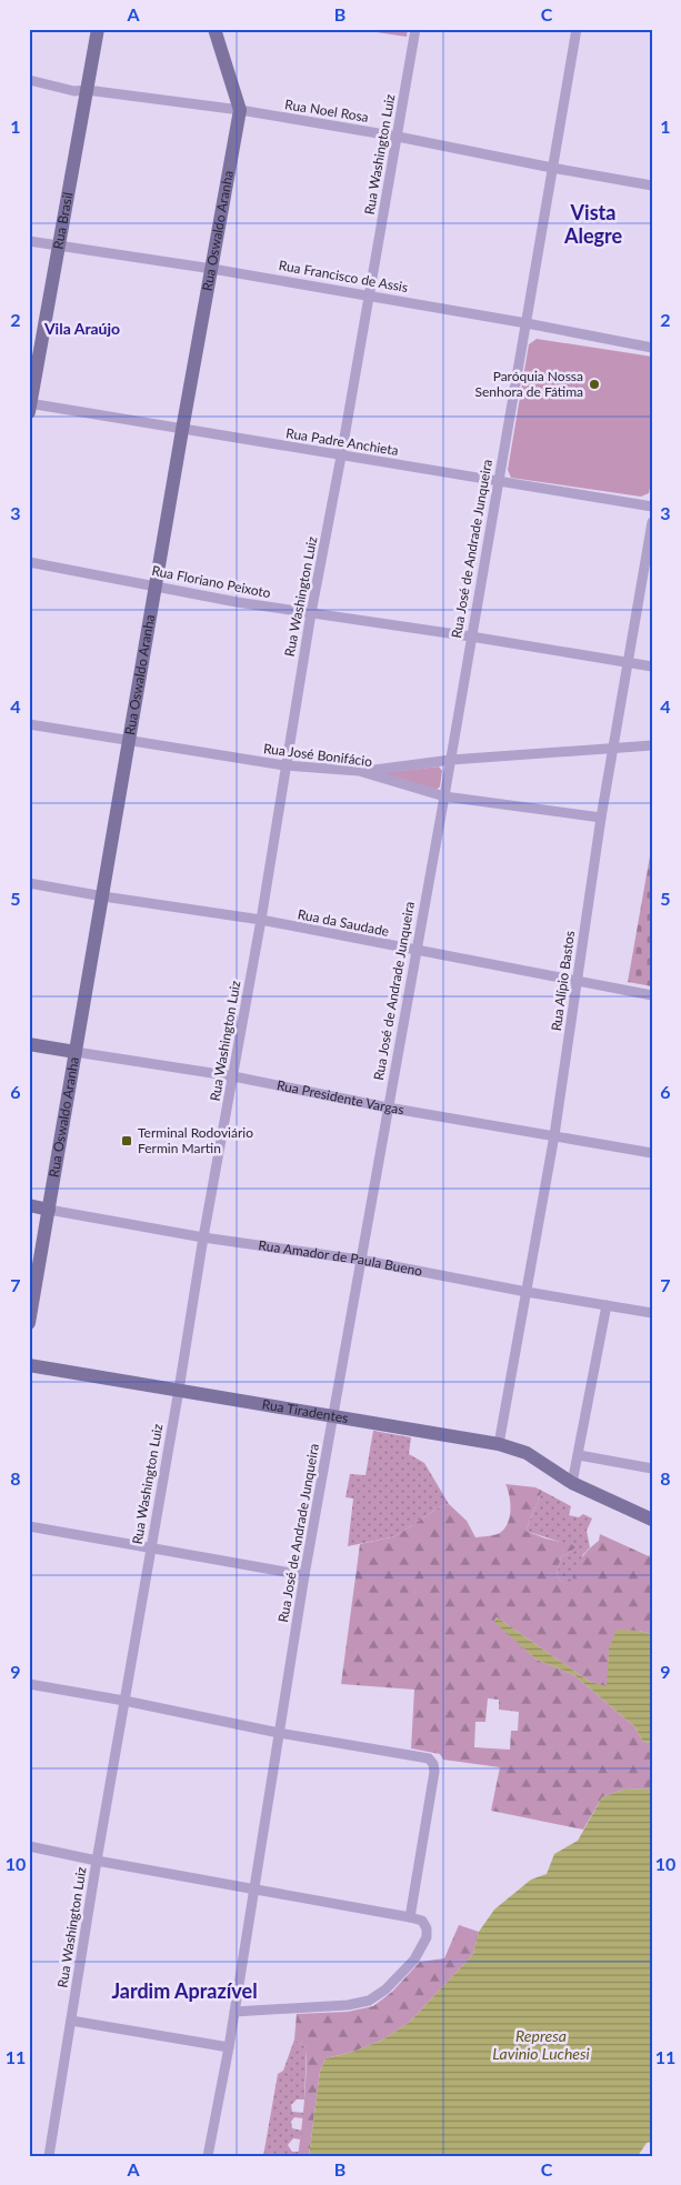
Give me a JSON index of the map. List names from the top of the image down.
{
  "streets": {
    "street": [
      "Rua Noel Rosa",
      "Rua Washington Luiz",
      "Rua Brasil",
      "Rua Oswaldo Aranha",
      "Rua Francisco de Assis",
      "Rua Padre Anchieta",
      "Rua José de Andrade Junqueira",
      "Rua Floriano Peixoto",
      "Rua José Bonifácio",
      "Rua da Saudade",
      "Rua Alípio Bastos",
      "Rua Presidente Vargas",
      "Rua Amador de Paula Bueno",
      "Rua Tiradentes"
    ]
  },
  "crossings": [
    ["Rua Noel Rosa", "Rua Washington Luiz"],
    ["Rua Noel Rosa", "Rua Brasil"],
    ["Rua Noel Rosa", "Rua Oswaldo Aranha"],
    ["Rua Noel Rosa", "Rua José de Andrade Junqueira"],
    ["Rua Washington Luiz", "Rua Francisco de Assis"],
    ["Rua Washington Luiz", "Rua Padre Anchieta"],
    ["Rua Washington Luiz", "Rua Floriano Peixoto"],
    ["Rua Washington Luiz", "Rua José Bonifácio"],
    ["Rua Washington Luiz", "Rua da Saudade"],
    ["Rua Washington Luiz", "Rua Presidente Vargas"],
    ["Rua Washington Luiz", "Rua Amador de Paula Bueno"],
    ["Rua Washington Luiz", "Rua Tiradentes"],
    ["Rua Brasil", "Rua Francisco de Assis"],
    ["Rua Brasil", "Rua Padre Anchieta"],
    ["Rua Oswaldo Aranha", "Rua Francisco de Assis"],
    ["Rua Oswaldo Aranha", "Rua Padre Anchieta"],
    ["Rua Oswaldo Aranha", "Rua Floriano Peixoto"],
    ["Rua Oswaldo Aranha", "Rua José Bonifácio"],
    ["Rua Oswaldo Aranha", "Rua da Saudade"],
    ["Rua Oswaldo Aranha", "Rua Presidente Vargas"],
    ["Rua Oswaldo Aranha", "Rua Amador de Paula Bueno"],
    ["Rua Francisco de Assis", "Rua José de Andrade Junqueira"],
    ["Rua Padre Anchieta", "Rua José de Andrade Junqueira"],
    ["Rua José de Andrade Junqueira", "Rua Floriano Peixoto"],
    ["Rua José de Andrade Junqueira", "Rua José Bonifácio"],
    ["Rua José de Andrade Junqueira", "Rua da Saudade"],
    ["Rua José de Andrade Junqueira", "Rua Presidente Vargas"],
    ["Rua José de Andrade Junqueira", "Rua Amador de Paula Bueno"],
    ["Rua José de Andrade Junqueira", "Rua Tiradentes"],
    ["Rua Floriano Peixoto", "Rua Alípio Bastos"],
    ["Rua José Bonifácio", "Rua Alípio Bastos"],
    ["Rua da Saudade", "Rua Alípio Bastos"],
    ["Rua Alípio Bastos", "Rua Presidente Vargas"],
    ["Rua Alípio Bastos", "Rua Amador de Paula Bueno"],
    ["Rua Alípio Bastos", "Rua Tiradentes"]
  ],
  "districts": ["Vista Alegre", "Vila Araújo", "Jardim Aprazível"],
  "water": ["Represa Lavinio Luchesi"],
  "places": {
    "other": ["Paróquia Nossa Senhora de Fátima"],
    "transit": ["Terminal Rodoviário Fermin Martin"]
  },
  "grid": {
    "columns": ["A", "B", "C"],
    "rows": [
      "1",
      "2",
      "3",
      "4",
      "5",
      "6",
      "7",
      "8",
      "9",
      "10",
      "11"
    ]
  }
}
